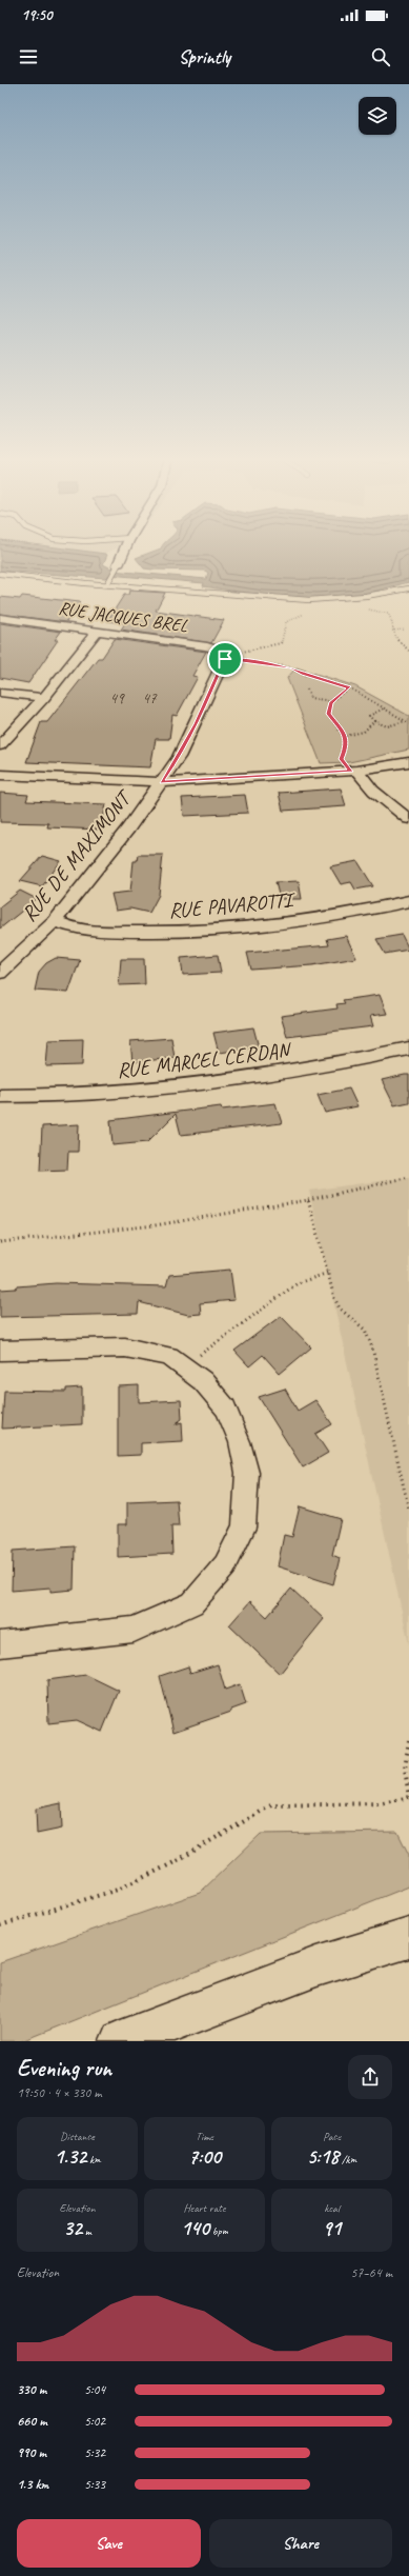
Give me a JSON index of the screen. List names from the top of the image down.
{
  "streets": {
    "street": [
      "RUE JACQUES BREL",
      "RUE DE MAXIMONT",
      "RUE PAVAROTTI",
      "RUE MARCEL CERDAN"
    ]
  },
  "crossings": [
    ["RUE DE MAXIMONT", "RUE PAVAROTTI"]
  ],
  "house_numbers": ["49", "47"],
  "page": {
    "status": "19:50",
    "header": "Sprintly",
    "heading": ["Evening run", "19:50 · 4 × 330 m"],
    "stats": [
      ["Distance", "1.32 km"],
      ["Time", "7:00"],
      ["Pace", "5:18 /km"],
      ["Elevation", "32 m"],
      ["Heart rate", "140 bpm"],
      ["kcal", "91"]
    ],
    "chart": ["Elevation", "57–64 m"],
    "list": [
      {
        "name": "330 m",
        "note": "5:04"
      },
      {
        "name": "660 m",
        "note": "5:02"
      },
      {
        "name": "990 m",
        "note": "5:32"
      },
      {
        "name": "1.3 km",
        "note": "5:33"
      }
    ],
    "buttons": ["Save", "Share"]
  }
}
